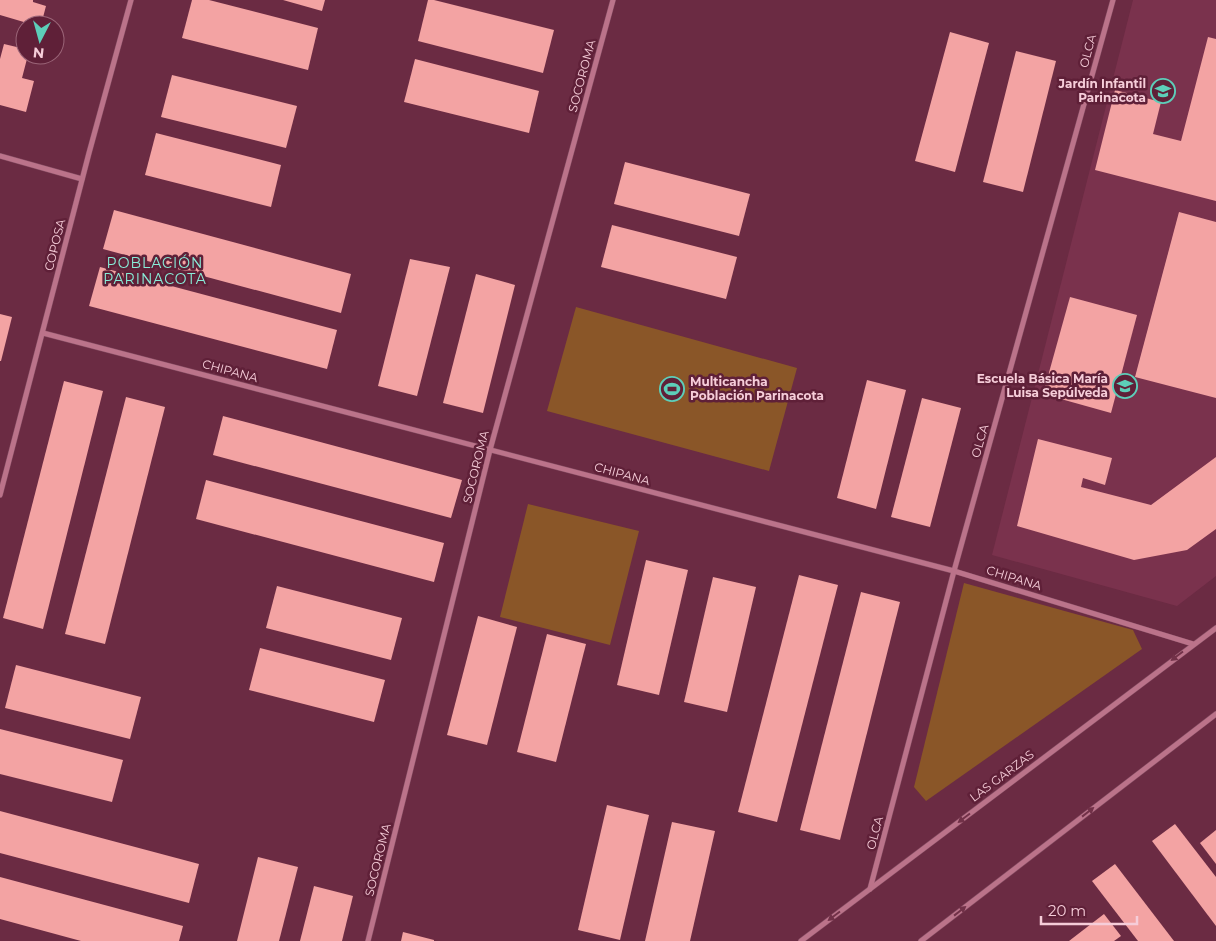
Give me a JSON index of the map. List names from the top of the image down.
{
  "streets": {
    "street": [
      "OLCA",
      "SOCOROMA",
      "COPOSA",
      "CHIPANA",
      "LAS GARZAS"
    ]
  },
  "crossings": [
    ["OLCA", "CHIPANA"],
    ["OLCA", "LAS GARZAS"],
    ["SOCOROMA", "CHIPANA"],
    ["COPOSA", "CHIPANA"],
    ["CHIPANA", "LAS GARZAS"]
  ],
  "one_way": ["LAS GARZAS"],
  "districts": ["POBLACIÓN PARINACOTA"],
  "places": {
    "school or university": ["Jardín Infantil Parinacota", "Escuela Básica María Luisa Sepúlveda"],
    "sports": ["Multicancha Población Parinacota"]
  },
  "scale_bar": "20 m",
  "north": "bottom"
}
